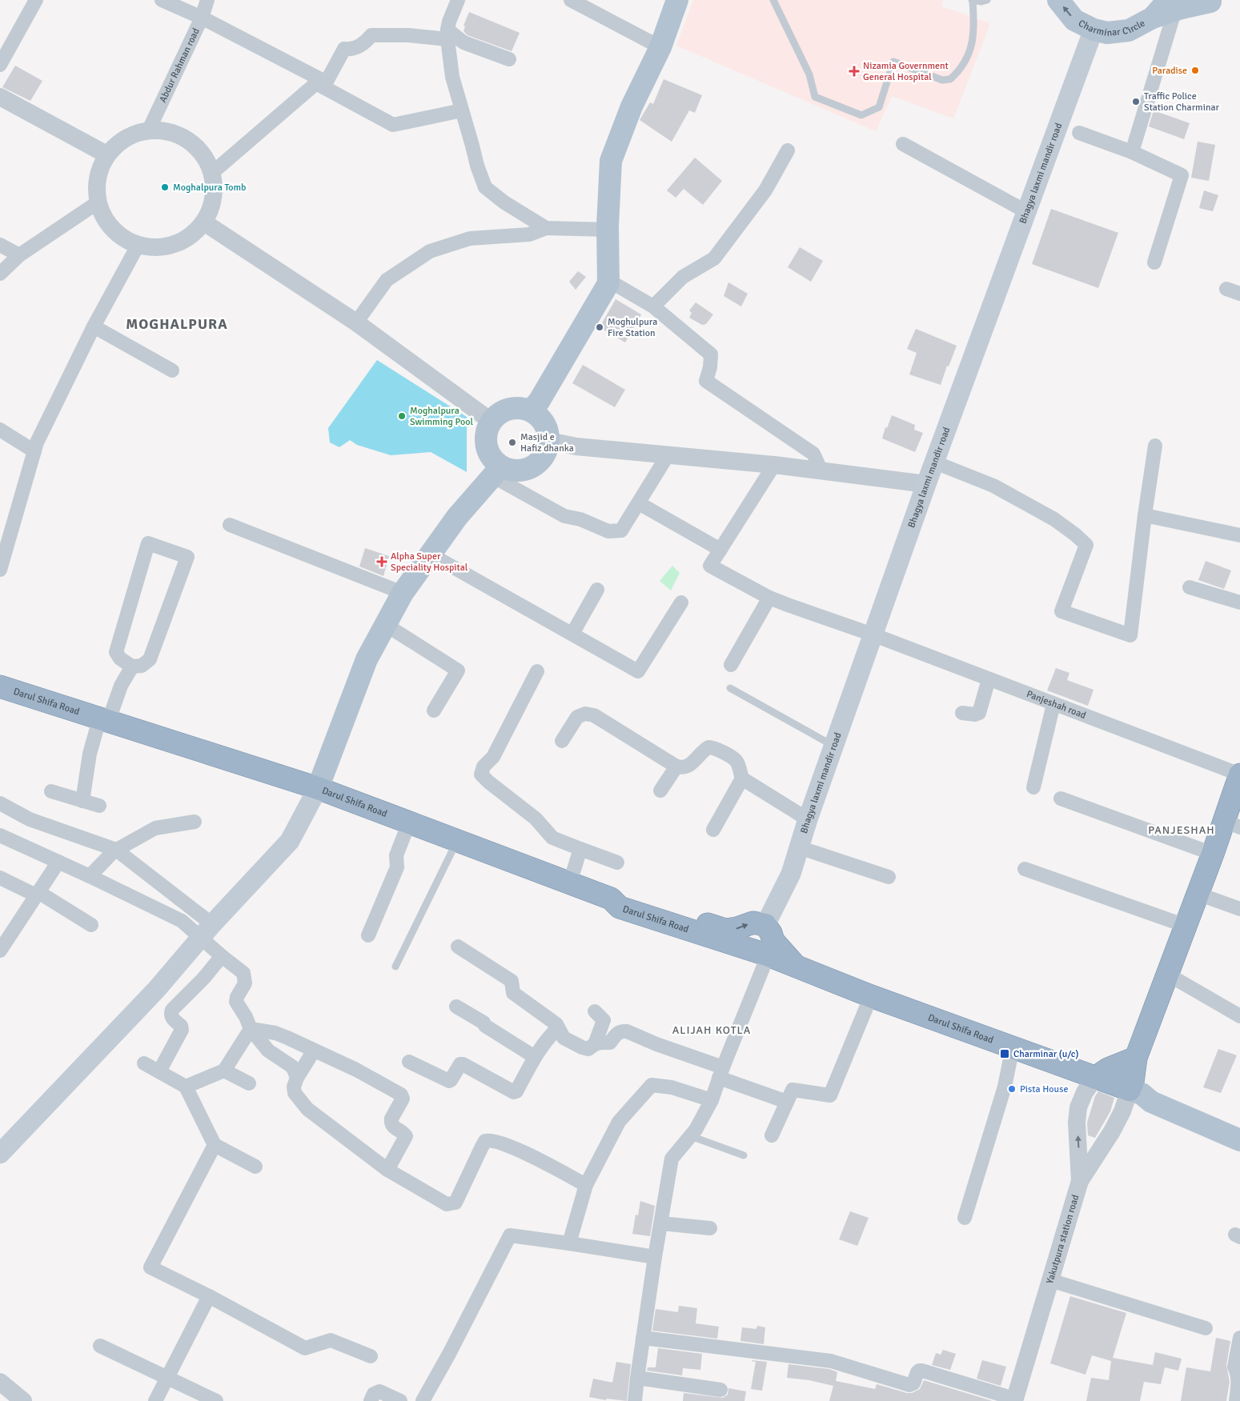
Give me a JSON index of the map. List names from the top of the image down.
{
  "streets": {
    "highway": ["Darul Shifa Road"],
    "main road": ["Charminar Circle", "Bhagya laxmi mandir road"],
    "street": ["Abdur Rahman road", "Panjeshah road", "Yakutpura station road"]
  },
  "crossings": [
    ["Charminar Circle", "Bhagya laxmi mandir road"],
    ["Bhagya laxmi mandir road", "Darul Shifa Road"],
    ["Bhagya laxmi mandir road", "Panjeshah road"],
    ["Darul Shifa Road", "Yakutpura station road"]
  ],
  "districts": ["MOGHALPURA", "PANJESHAH", "ALIJAH KOTLA"],
  "places": {
    "other": [
      "Paradise",
      "Traffic Police Station Charminar",
      "Moghalpura Tomb",
      "Moghulpura Fire Station",
      "Moghalpura Swimming Pool",
      "Masjid e Hafiz dhanka",
      "Pista House"
    ],
    "health": ["Nizamia Government General Hospital", "Alpha Super Speciality Hospital"],
    "transit": ["Charminar (u/c)"]
  }
}
